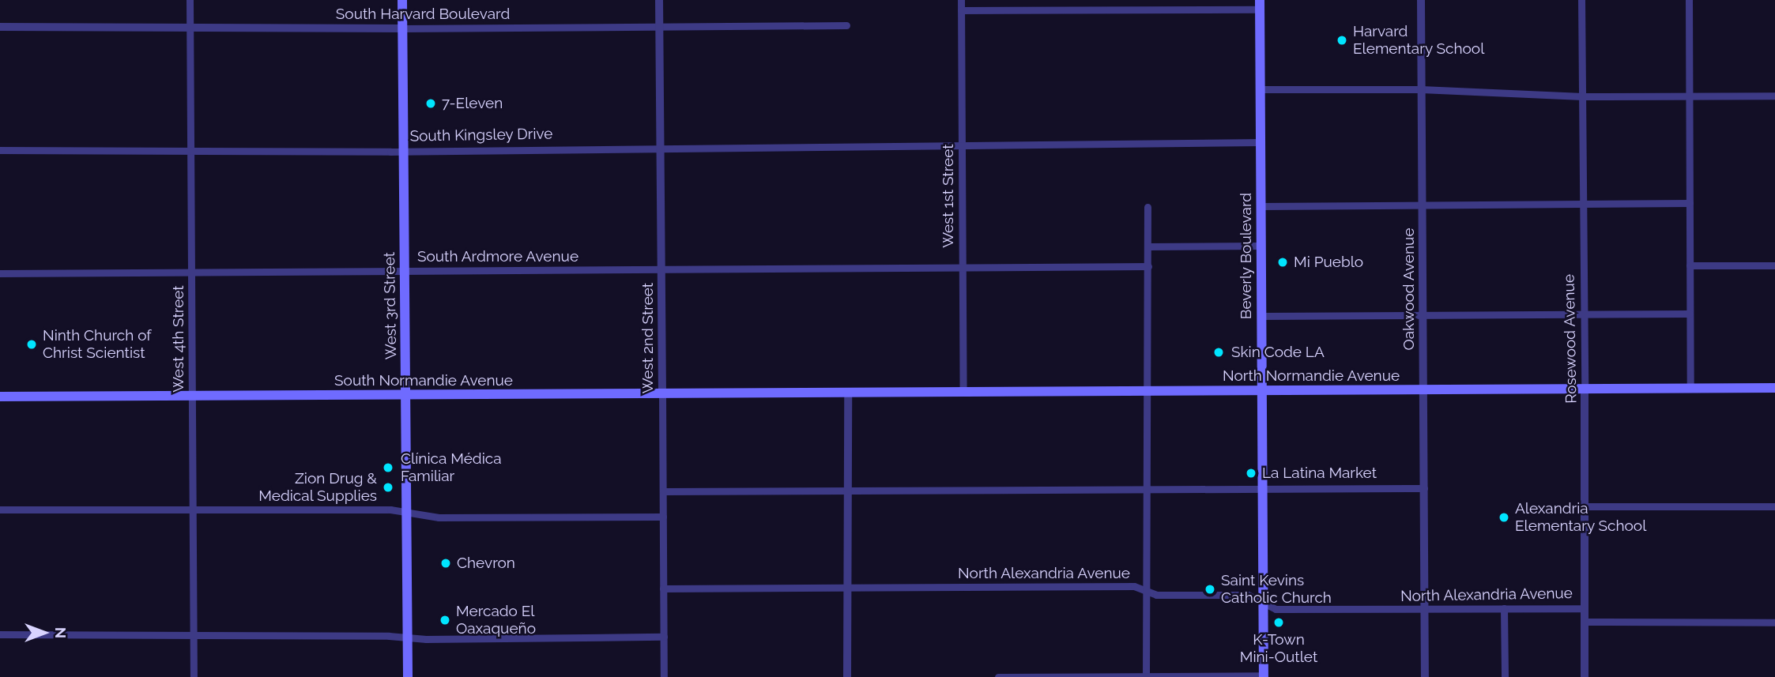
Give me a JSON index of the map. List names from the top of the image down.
{
  "streets": {
    "main road": [
      "Beverly Boulevard",
      "West 3rd Street",
      "North Normandie Avenue",
      "South Normandie Avenue"
    ],
    "street": [
      "South Harvard Boulevard",
      "South Kingsley Drive",
      "West 1st Street",
      "South Ardmore Avenue",
      "Oakwood Avenue",
      "West 2nd Street",
      "West 4th Street",
      "Rosewood Avenue",
      "North Alexandria Avenue"
    ]
  },
  "crossings": [
    ["South Harvard Boulevard", "West 3rd Street"],
    ["South Harvard Boulevard", "West 2nd Street"],
    ["South Harvard Boulevard", "West 4th Street"],
    ["South Kingsley Drive", "West 1st Street"],
    ["South Kingsley Drive", "Beverly Boulevard"],
    ["South Kingsley Drive", "West 3rd Street"],
    ["South Kingsley Drive", "West 2nd Street"],
    ["South Kingsley Drive", "West 4th Street"],
    ["West 1st Street", "South Ardmore Avenue"],
    ["West 1st Street", "North Normandie Avenue"],
    ["Beverly Boulevard", "North Normandie Avenue"],
    ["Beverly Boulevard", "North Alexandria Avenue"],
    ["South Ardmore Avenue", "West 3rd Street"],
    ["South Ardmore Avenue", "West 2nd Street"],
    ["South Ardmore Avenue", "West 4th Street"],
    ["Oakwood Avenue", "North Normandie Avenue"],
    ["Oakwood Avenue", "North Alexandria Avenue"],
    ["West 3rd Street", "South Normandie Avenue"],
    ["West 2nd Street", "South Normandie Avenue"],
    ["West 2nd Street", "North Alexandria Avenue"],
    ["West 4th Street", "South Normandie Avenue"],
    ["Rosewood Avenue", "North Normandie Avenue"],
    ["Rosewood Avenue", "North Alexandria Avenue"],
    ["North Normandie Avenue", "South Normandie Avenue"]
  ],
  "places": [
    "Harvard Elementary School",
    "7-Eleven",
    "Mi Pueblo",
    "Ninth Church of Christ Scientist",
    "Skin Code LA",
    "Clínica Médica Familiar",
    "La Latina Market",
    "Zion Drug & Medical Supplies",
    "Alexandria Elementary School",
    "Chevron",
    "Saint Kevins Catholic Church",
    "Mercado El Oaxaqueño",
    "K-Town Mini-Outlet"
  ],
  "north": "right"
}
